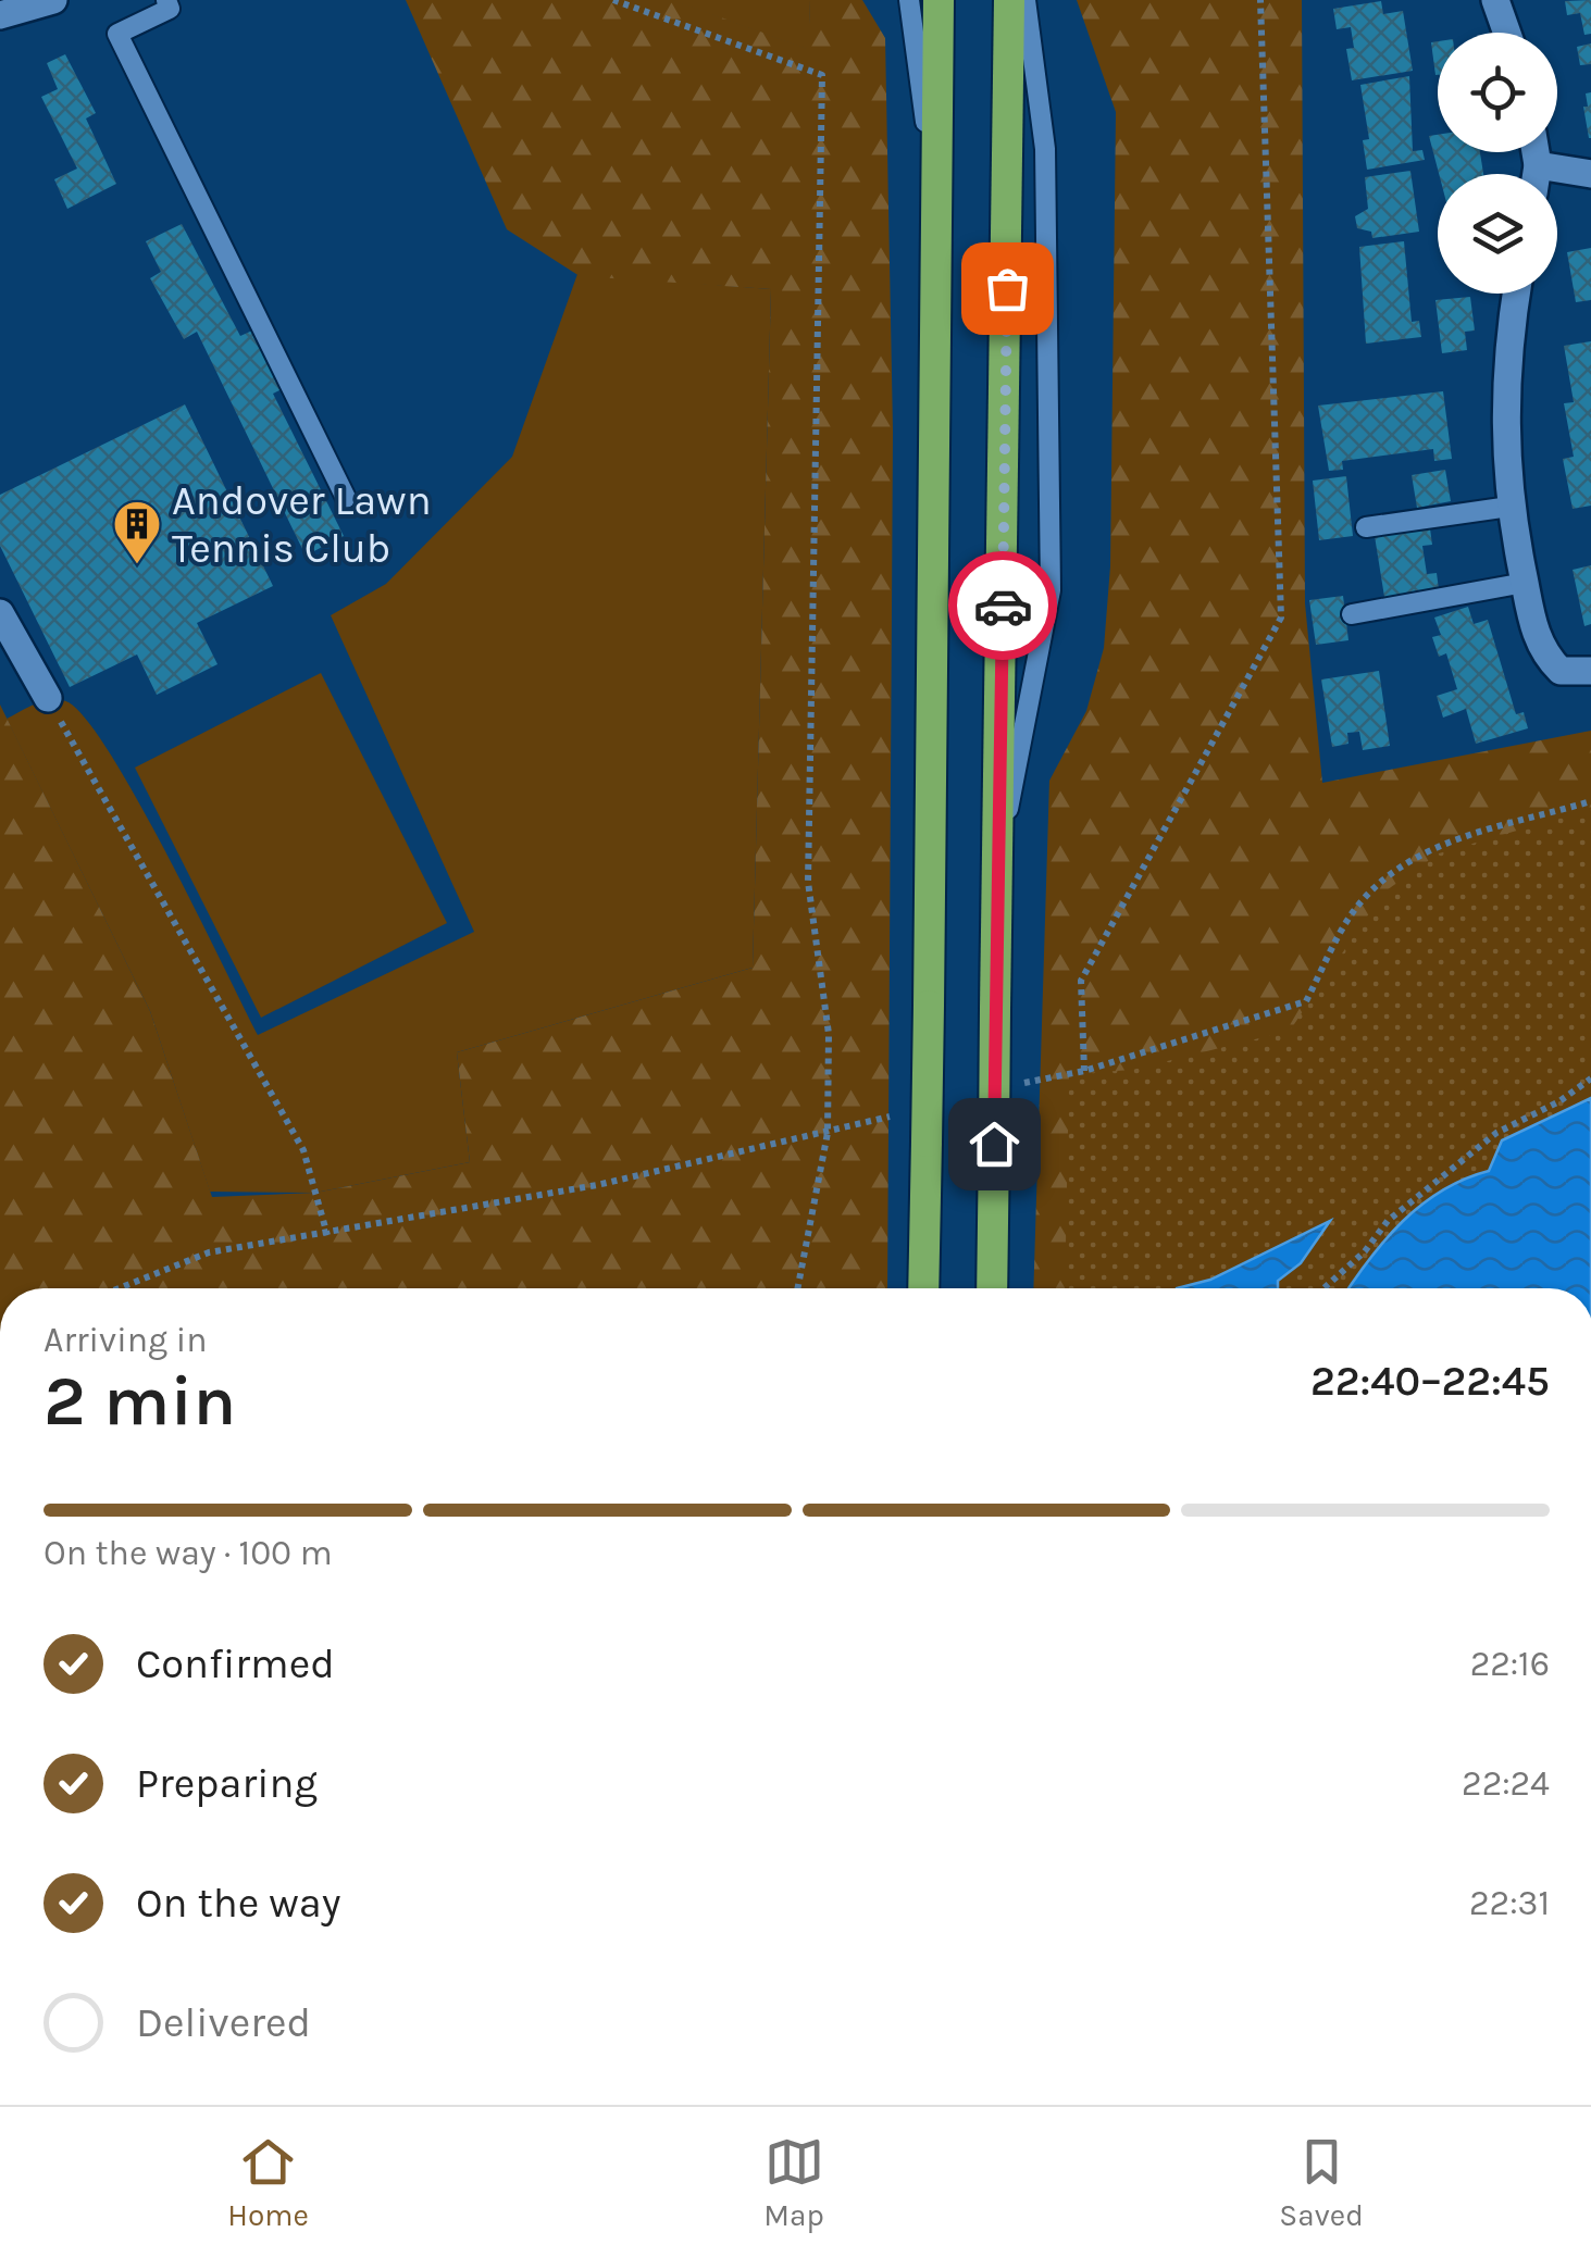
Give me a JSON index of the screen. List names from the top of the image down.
{
  "places": {
    "building": ["Andover Lawn Tennis Club"]
  },
  "page": {
    "heading": ["2 min", "Arriving in", "22:40–22:45"],
    "bar": "On the way · 100 m",
    "list": [
      ["Confirmed", "22:16"],
      ["Preparing", "22:24"],
      ["On the way", "22:31"],
      "Delivered"
    ],
    "tabs": ["Home", "Map", "Saved"]
  }
}
